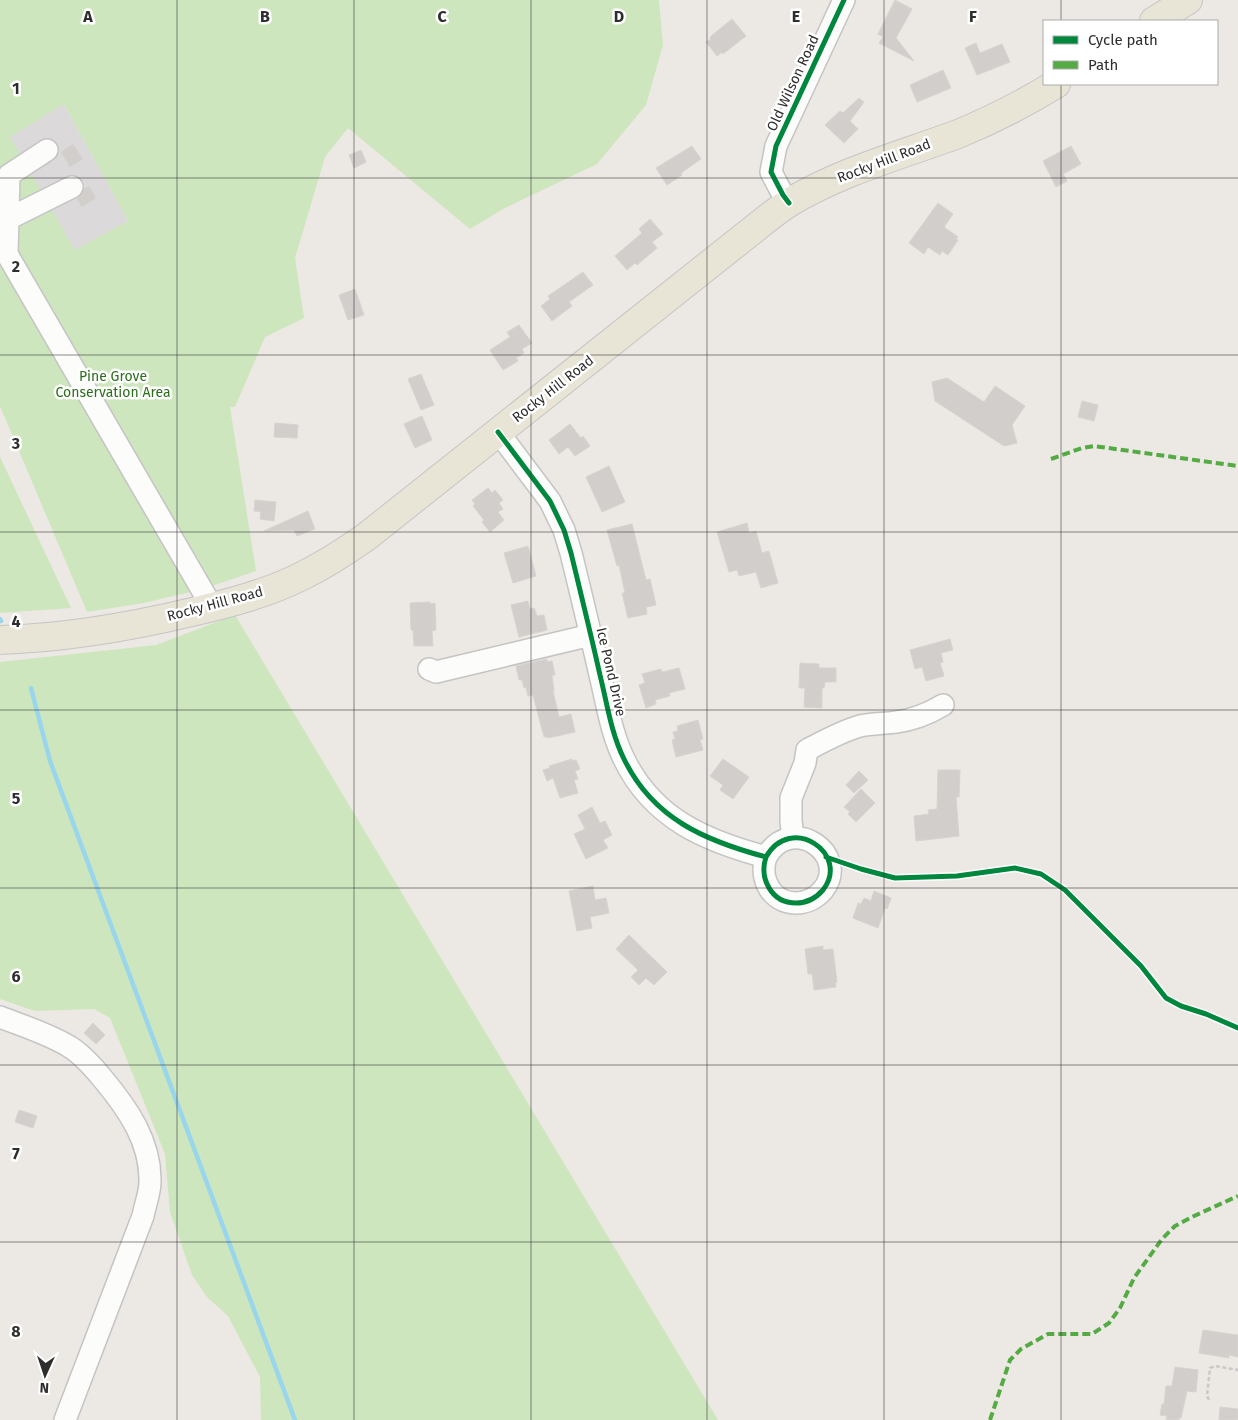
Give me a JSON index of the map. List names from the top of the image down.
{
  "streets": {
    "main road": ["Rocky Hill Road"],
    "street": ["Old Wilson Road", "Ice Pond Drive"]
  },
  "crossings": [
    ["Old Wilson Road", "Rocky Hill Road"],
    ["Rocky Hill Road", "Ice Pond Drive"]
  ],
  "parks": ["Pine Grove Conservation Area"],
  "legend": ["Cycle path", "Path"],
  "north": "bottom",
  "grid": {
    "columns": [
      "A",
      "B",
      "C",
      "D",
      "E",
      "F"
    ],
    "rows": [
      "1",
      "2",
      "3",
      "4",
      "5",
      "6",
      "7",
      "8"
    ]
  }
}
